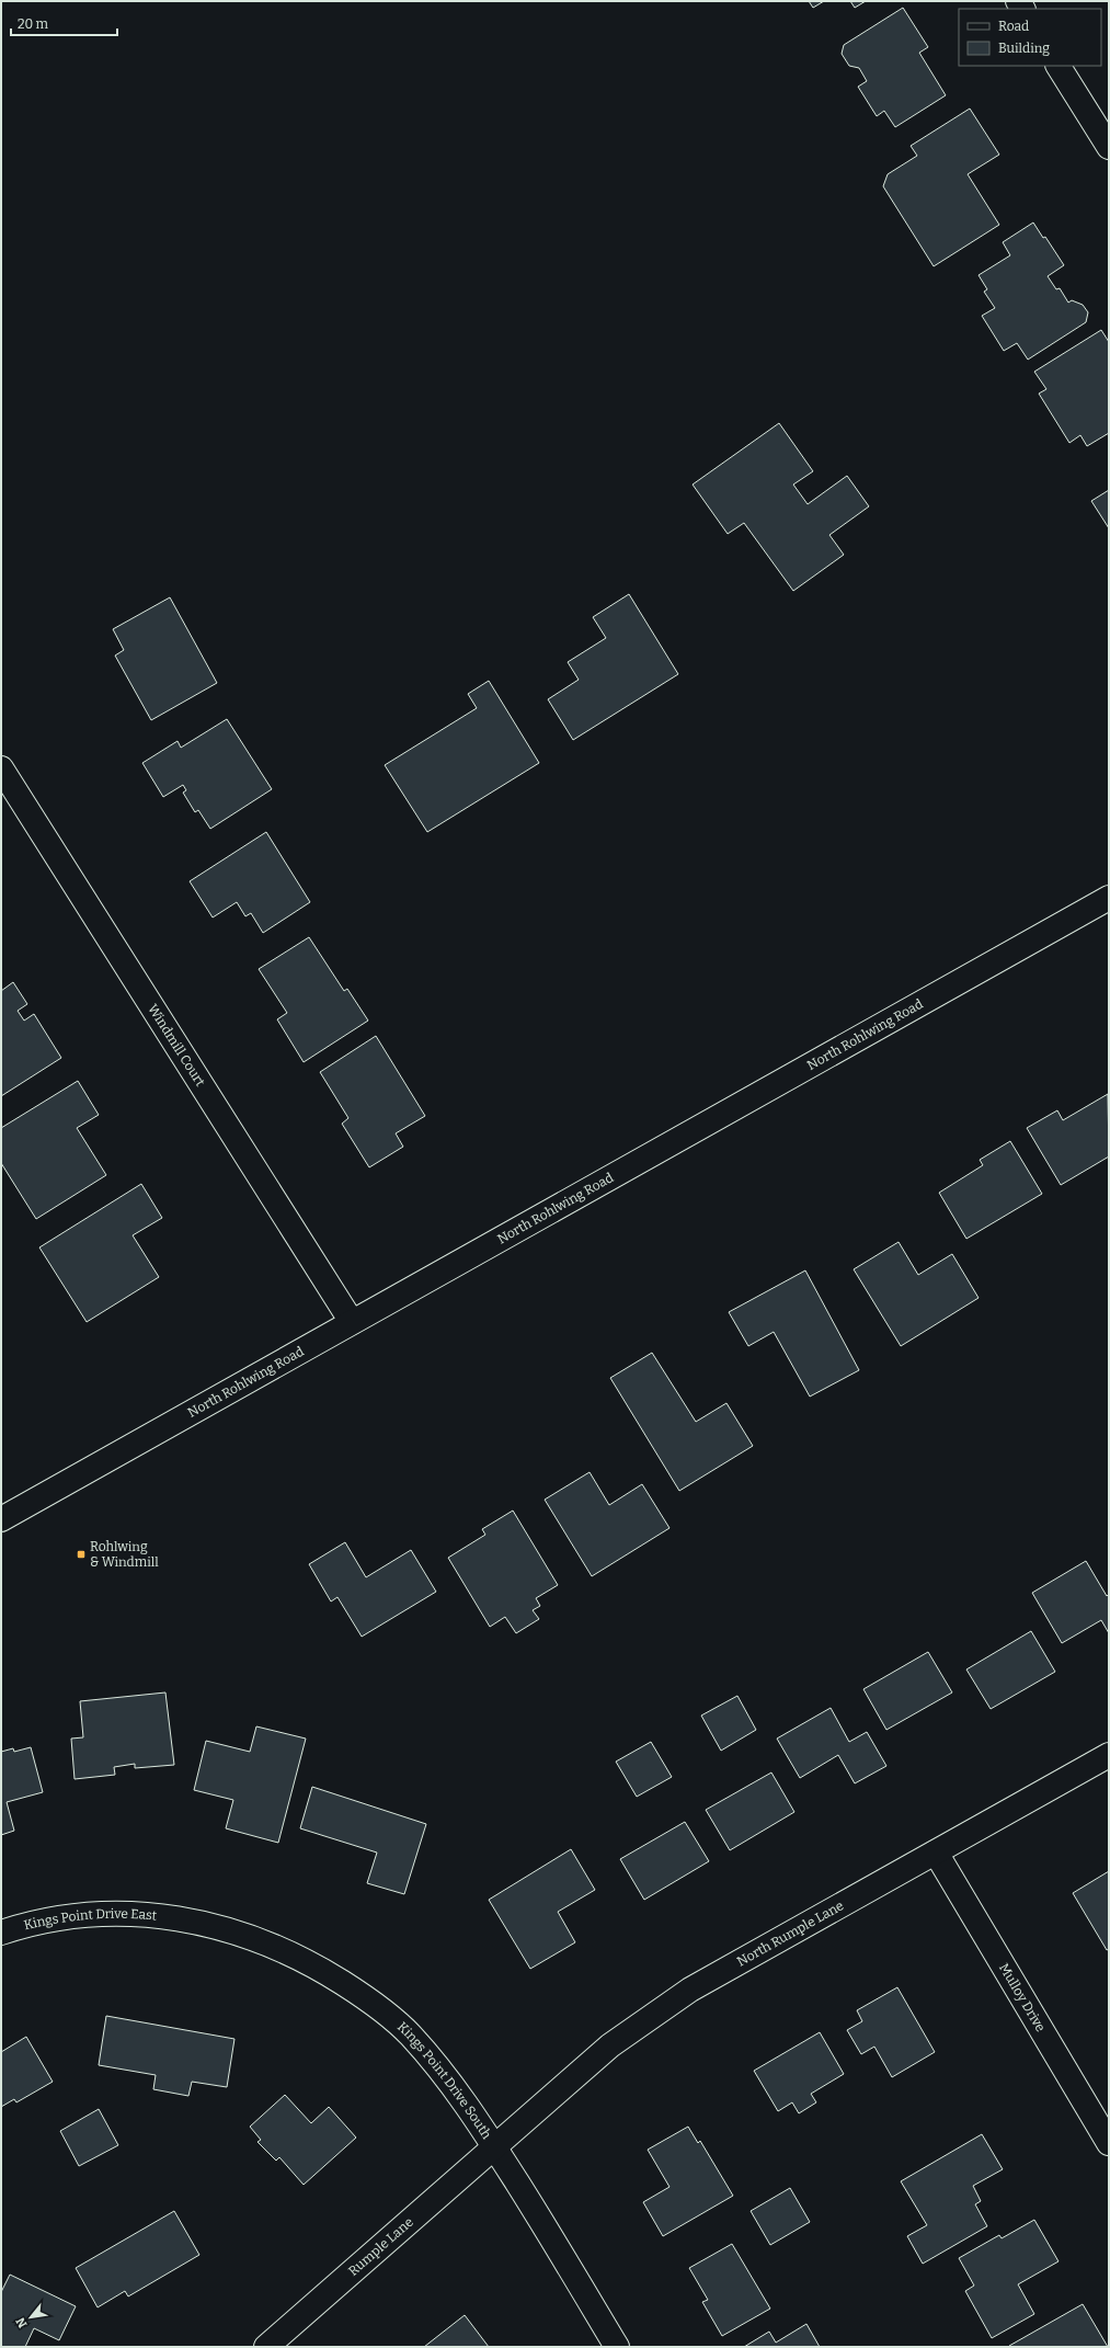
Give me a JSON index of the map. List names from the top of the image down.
{
  "streets": {
    "street": [
      "North Rohlwing Road",
      "Windmill Court",
      "Kings Point Drive East",
      "North Rumple Lane",
      "Mulloy Drive",
      "Kings Point Drive South",
      "Rumple Lane"
    ]
  },
  "crossings": [
    ["North Rohlwing Road", "Windmill Court"],
    ["Kings Point Drive East", "Kings Point Drive South"],
    ["North Rumple Lane", "Mulloy Drive"],
    ["North Rumple Lane", "Kings Point Drive South"],
    ["North Rumple Lane", "Rumple Lane"],
    ["Kings Point Drive South", "Rumple Lane"]
  ],
  "places": {
    "transit": ["Rohlwing & Windmill"]
  },
  "legend": ["Road", "Building"],
  "scale_bar": "20 m",
  "north": "bottom left"
}
